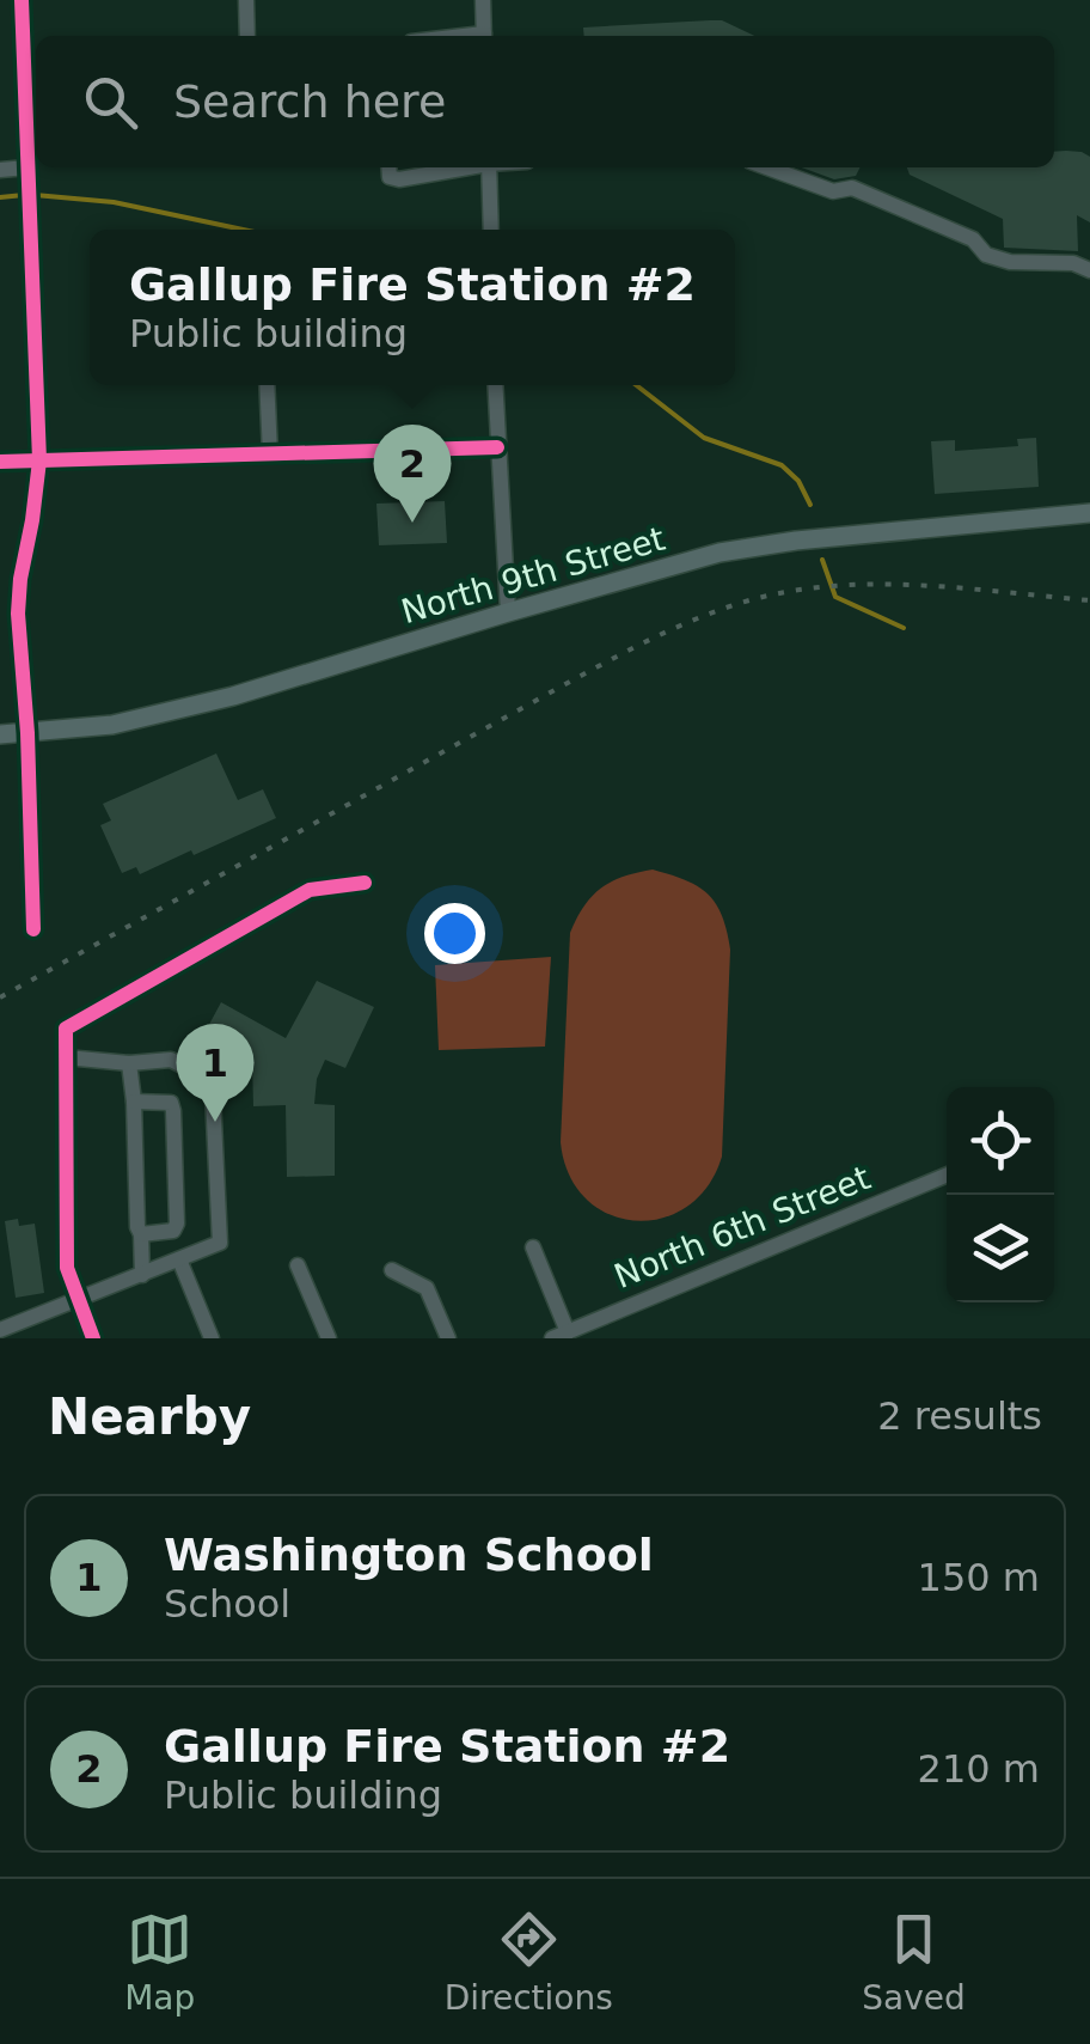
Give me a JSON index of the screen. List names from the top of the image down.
{
  "streets": {
    "main road": ["North 9th Street"],
    "street": ["North 6th Street"]
  },
  "page": {
    "search": "Search here",
    "popup": ["Gallup Fire Station #2", "Public building"],
    "pins": ["2", "1"],
    "heading": ["Nearby", "2 results"],
    "list": [
      {
        "mark": "1",
        "name": "Washington School",
        "note": "School",
        "value": "150 m"
      },
      {
        "mark": "2",
        "name": "Gallup Fire Station #2",
        "note": "Public building",
        "value": "210 m"
      }
    ],
    "nav": ["Map", "Directions", "Saved"]
  }
}
